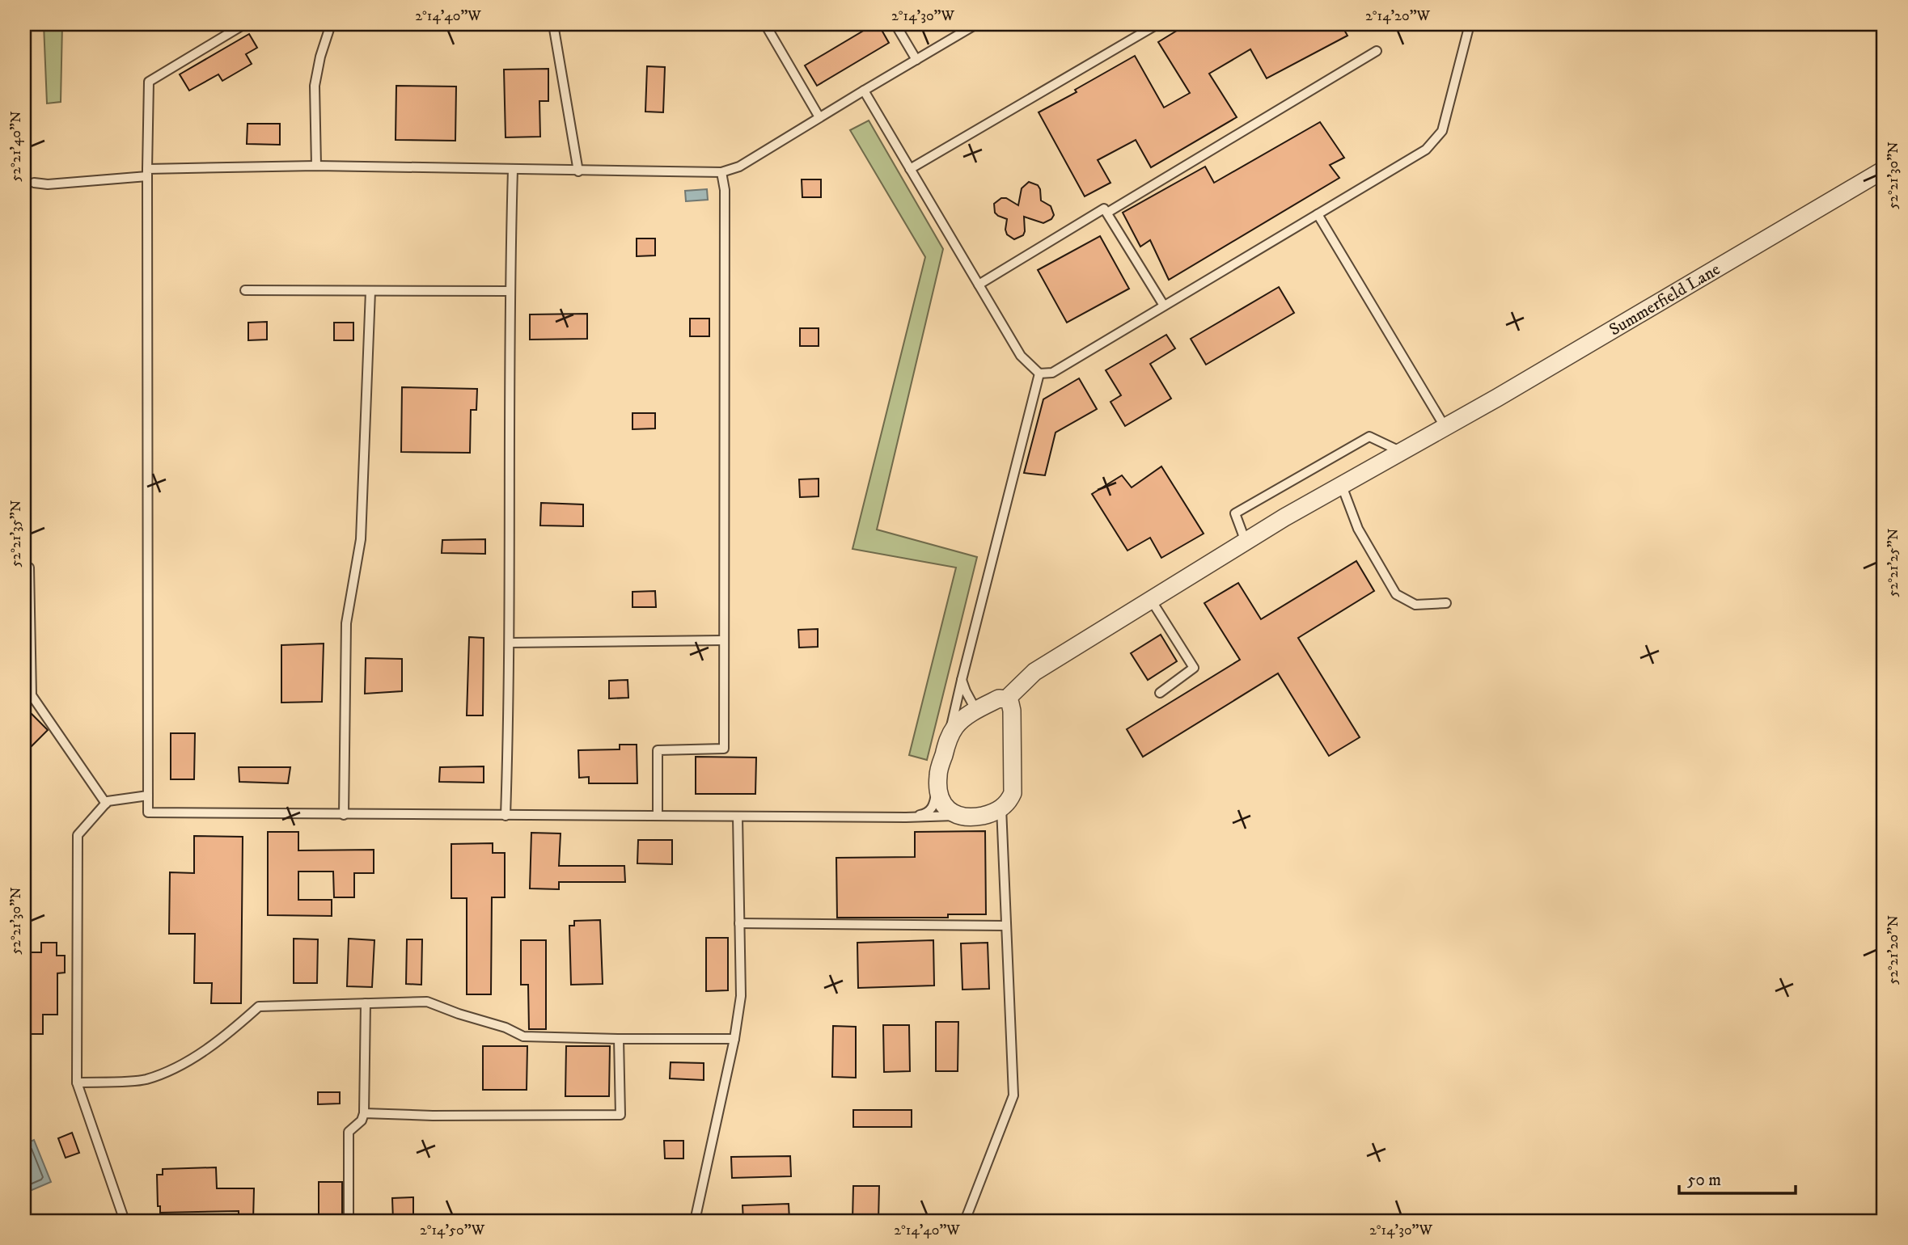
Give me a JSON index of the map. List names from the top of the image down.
{
  "streets": {
    "street": ["Summerfield Lane"]
  },
  "scale_bar": "50 m",
  "coordinates": [
    "2°14'40\"W",
    "2°14'30\"W",
    "2°14'20\"W",
    "52°21'40\"N",
    "52°21'30\"N",
    "52°21'35\"N",
    "52°21'25\"N",
    "52°21'20\"N",
    "2°14'50\"W"
  ]
}
